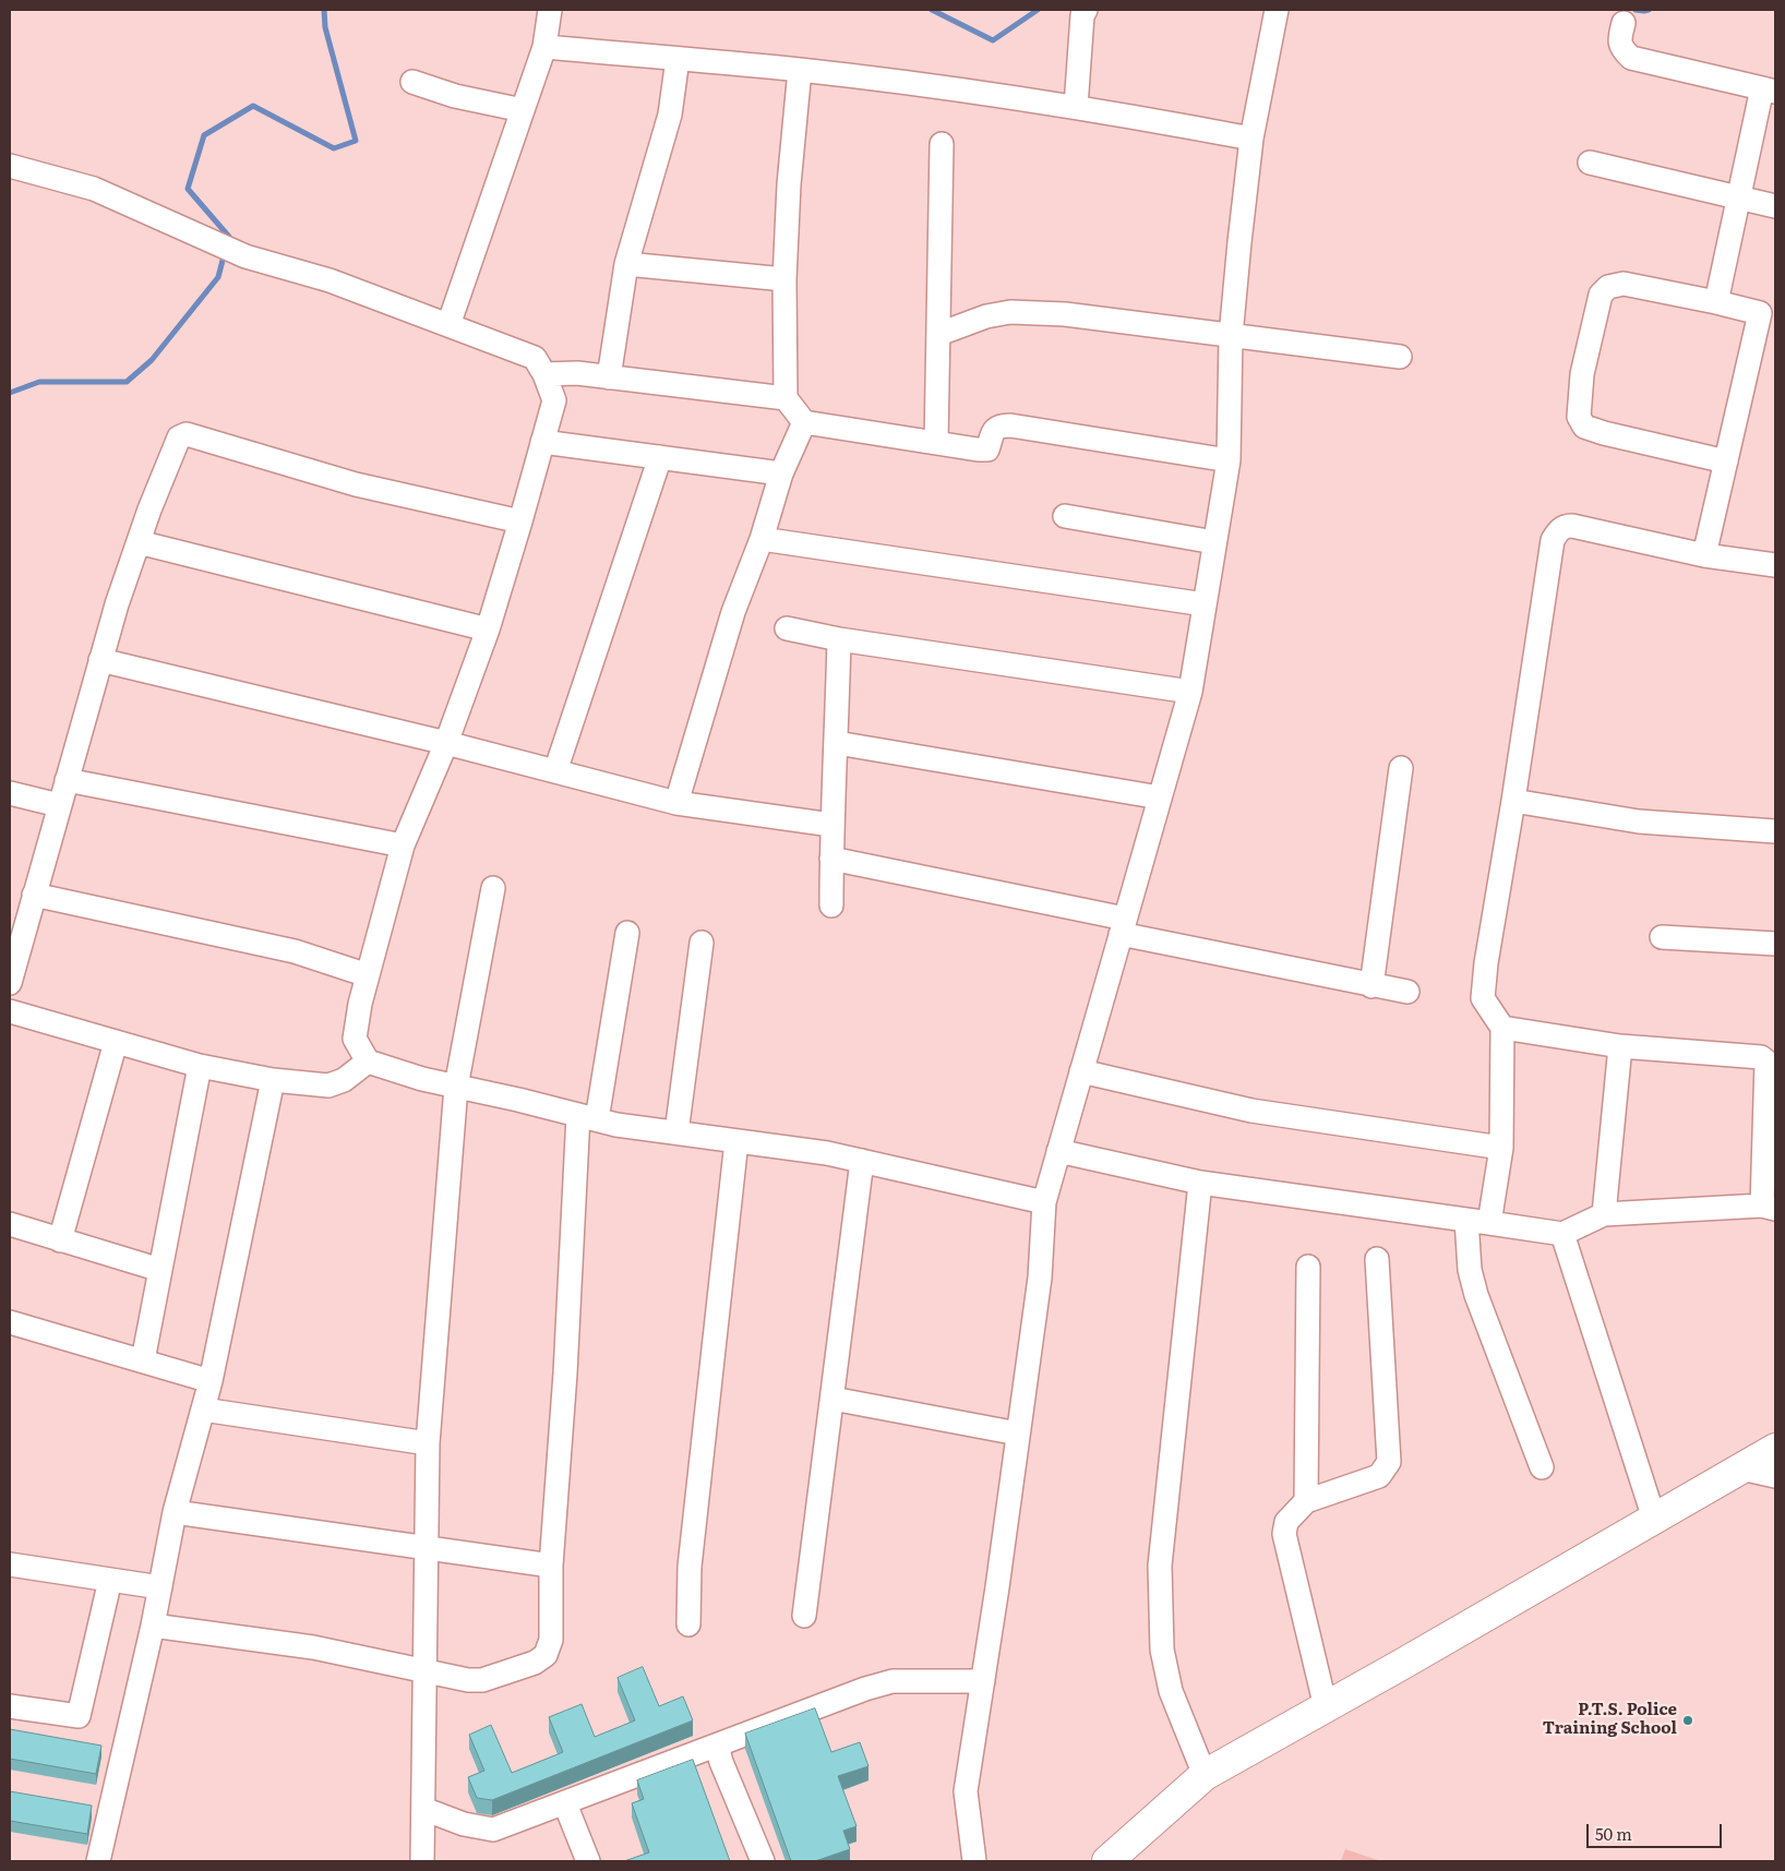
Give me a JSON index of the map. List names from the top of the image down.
{
  "places": ["P.T.S. Police Training School"],
  "scale_bar": "50 m"
}
